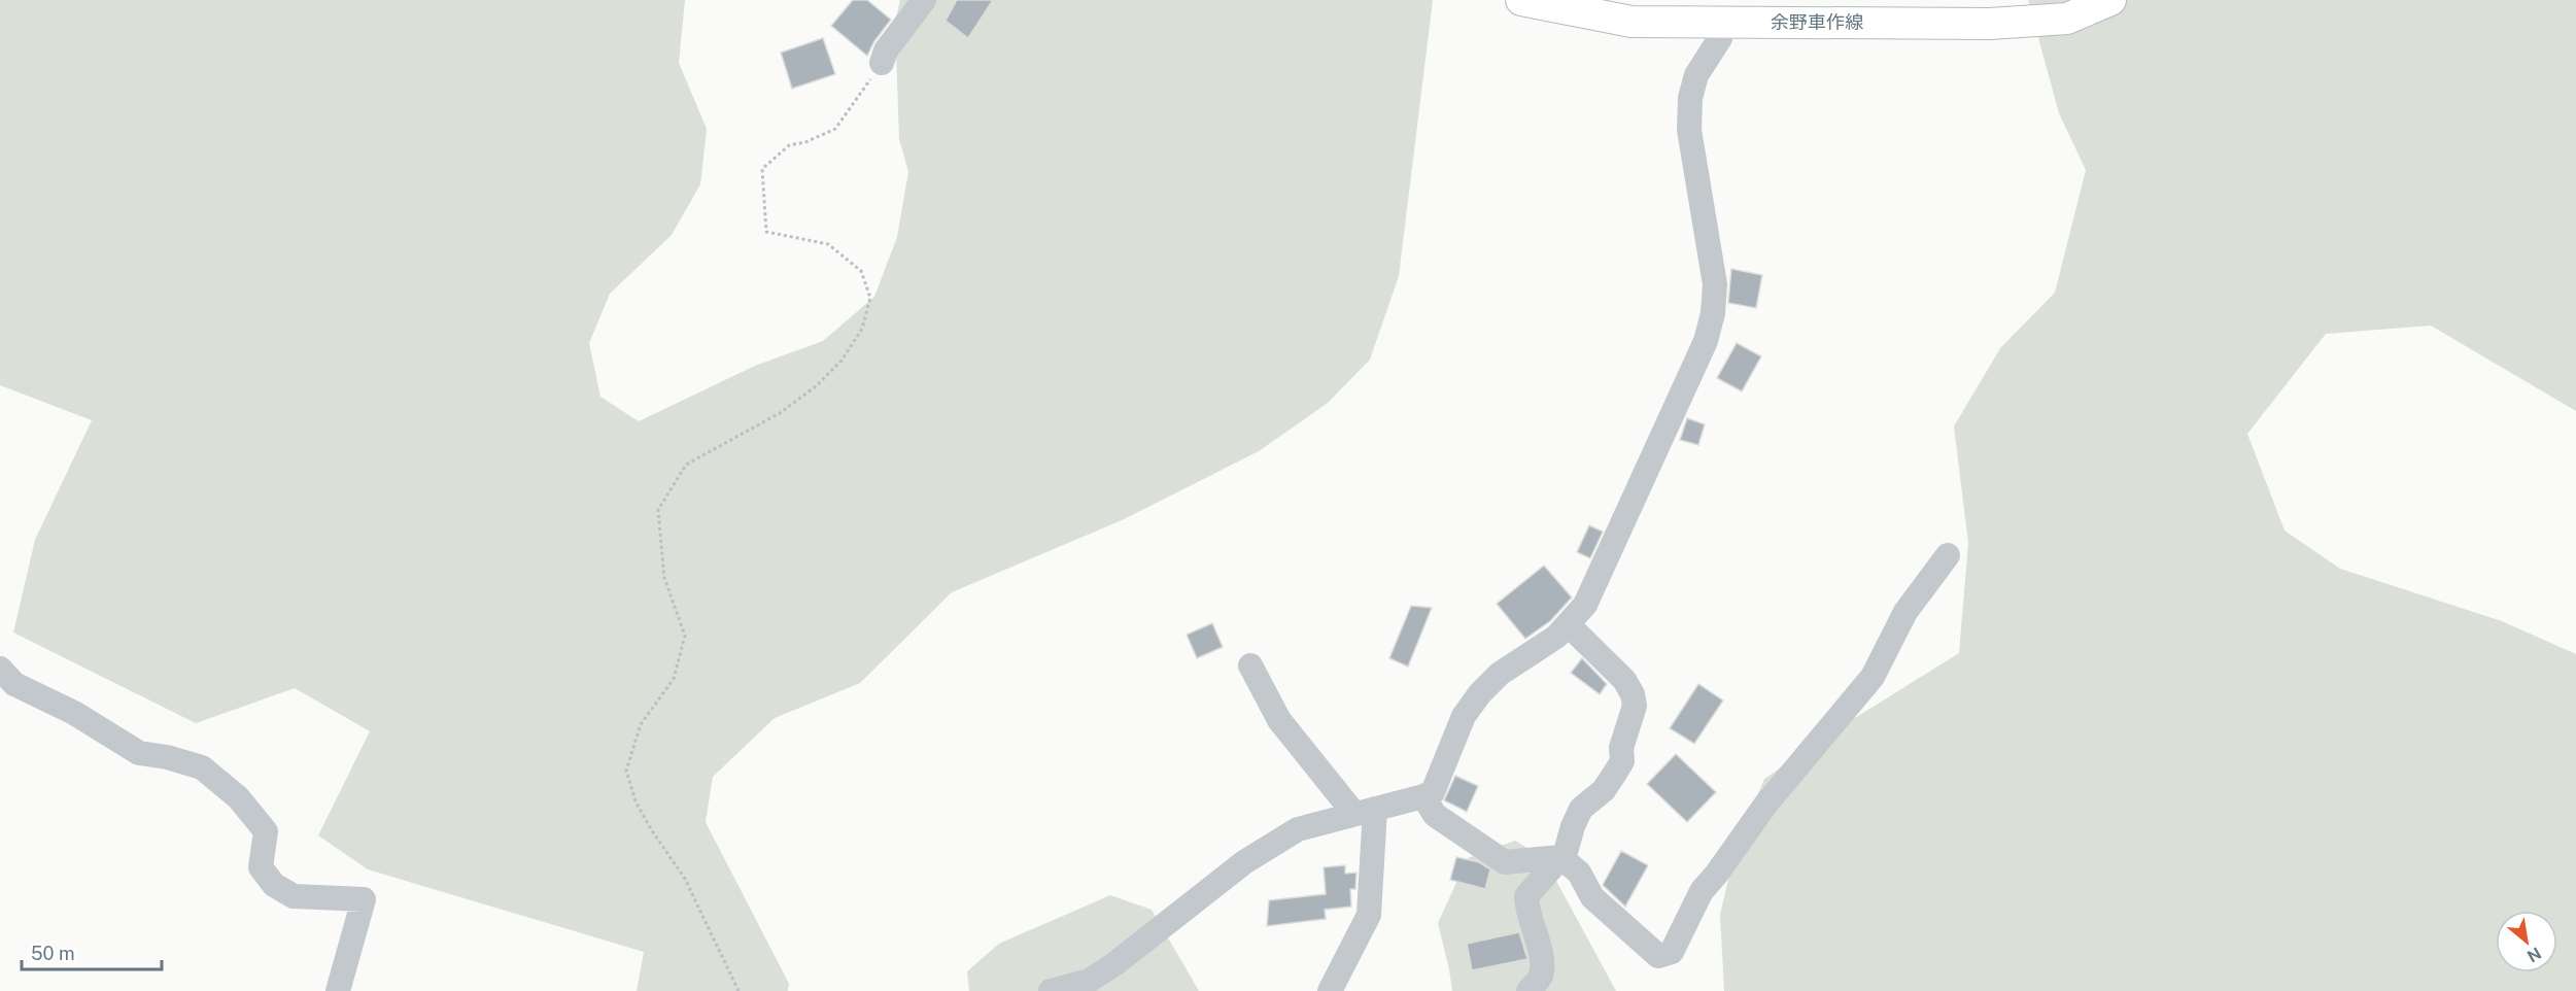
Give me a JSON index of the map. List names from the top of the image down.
{
  "streets": {
    "main road": ["余野車作線"]
  },
  "scale_bar": "50 m",
  "north": "bottom right"
}
